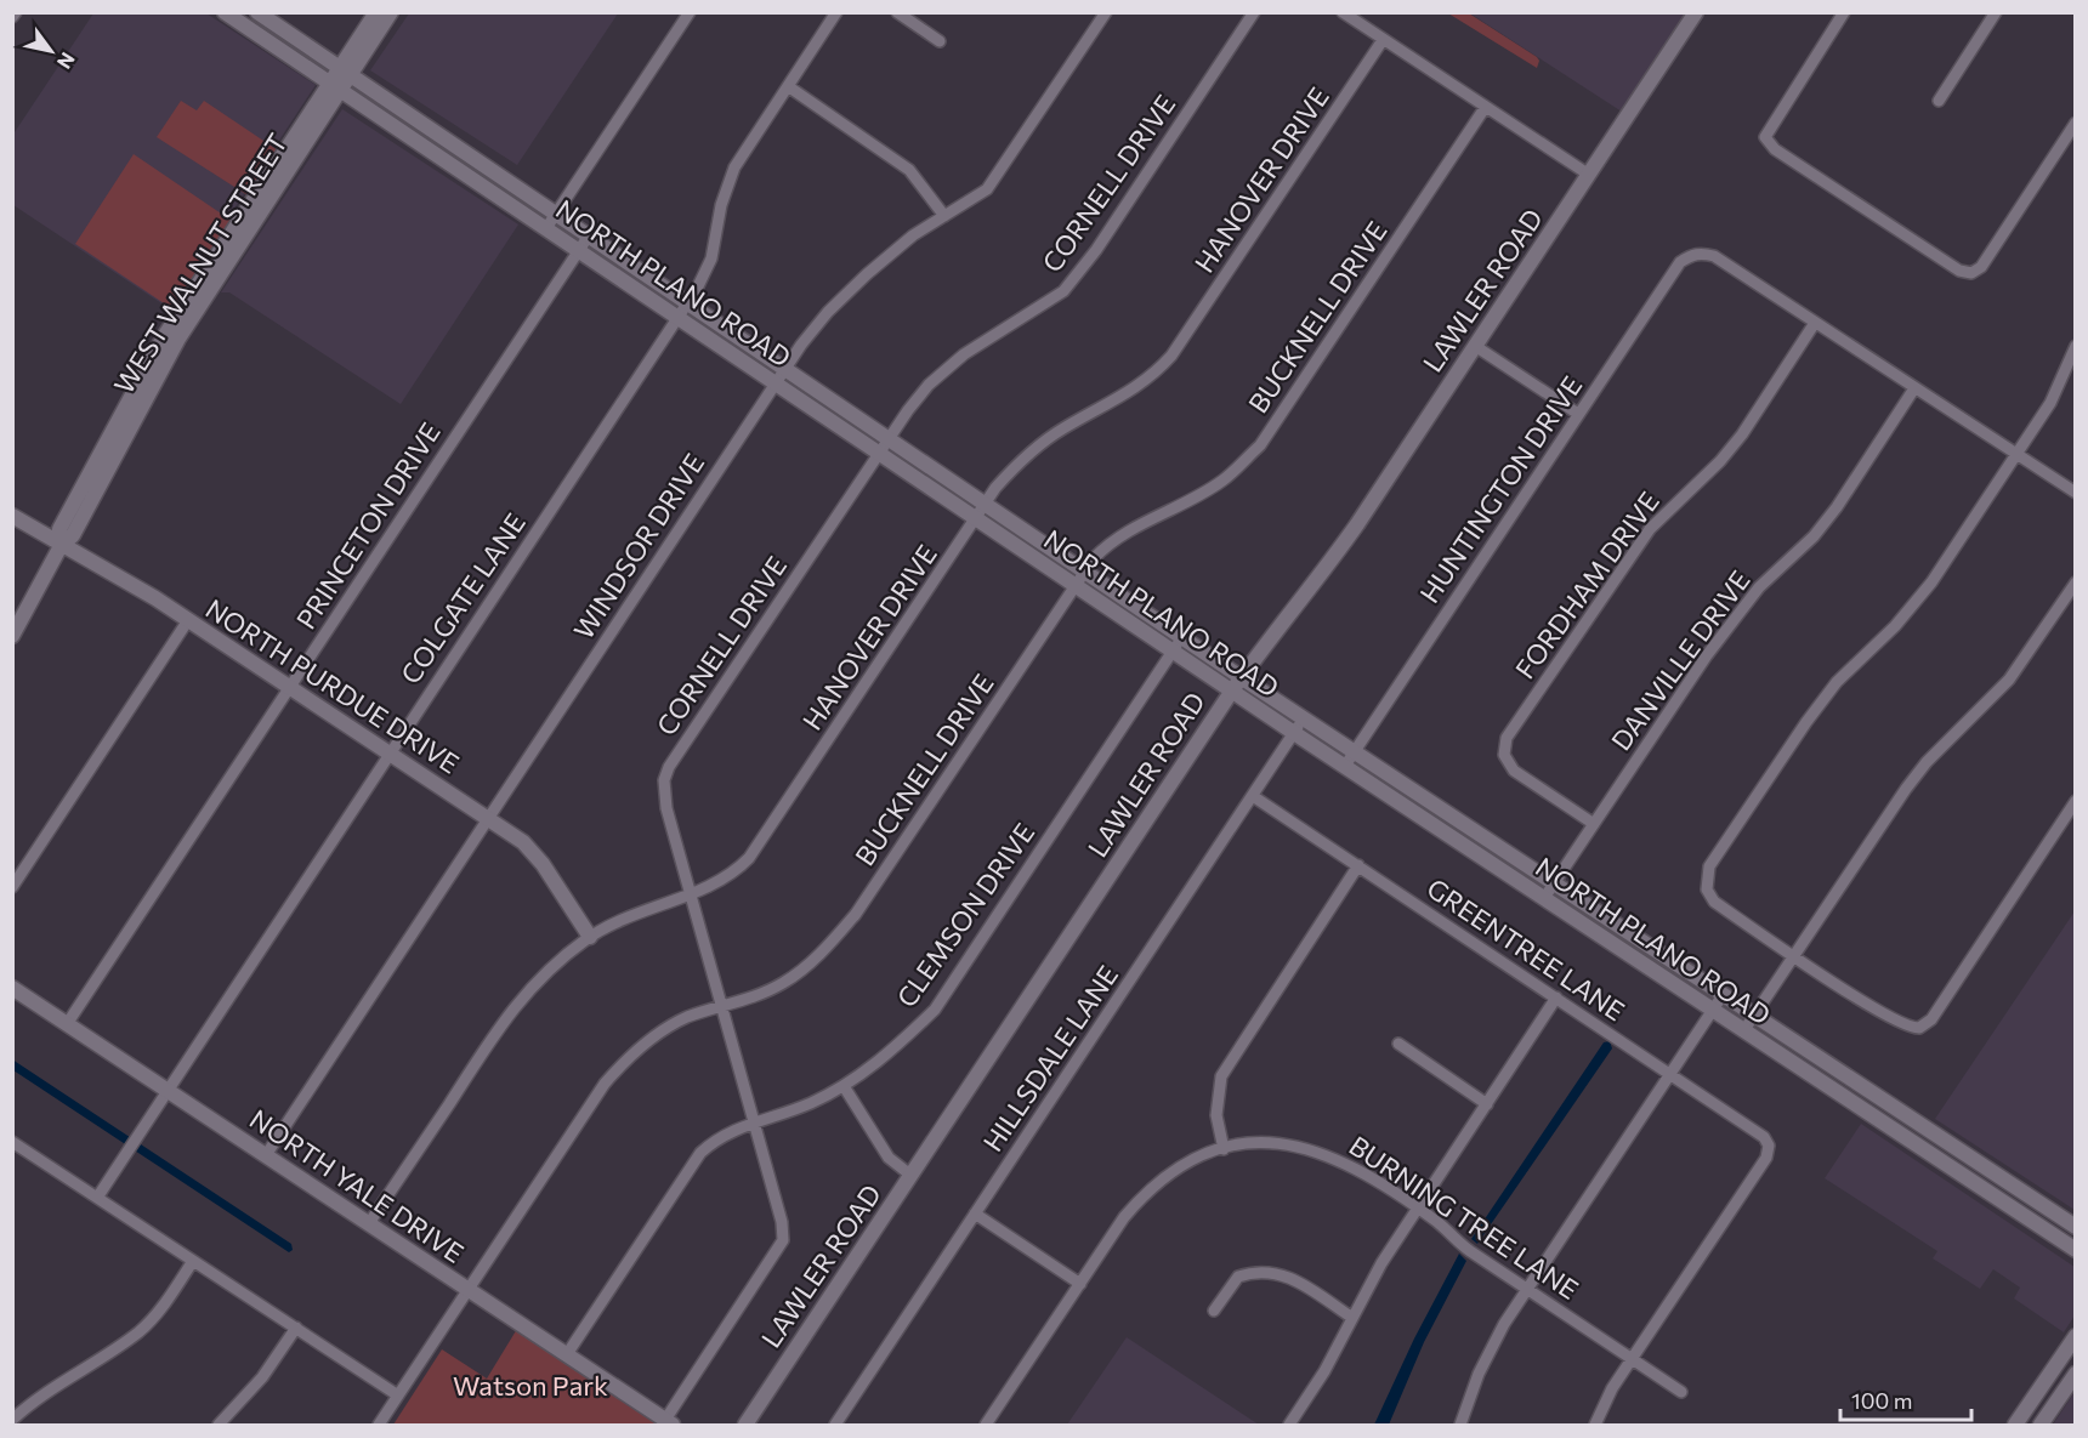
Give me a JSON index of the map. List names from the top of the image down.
{
  "streets": {
    "main road": [
      "WEST WALNUT STREET",
      "NORTH PLANO ROAD",
      "LAWLER ROAD",
      "NORTH PURDUE DRIVE",
      "NORTH YALE DRIVE"
    ],
    "street": [
      "HANOVER DRIVE",
      "CORNELL DRIVE",
      "BUCKNELL DRIVE",
      "HUNTINGTON DRIVE",
      "PRINCETON DRIVE",
      "WINDSOR DRIVE",
      "FORDHAM DRIVE",
      "COLGATE LANE",
      "DANVILLE DRIVE",
      "CLEMSON DRIVE",
      "GREENTREE LANE",
      "HILLSDALE LANE",
      "BURNING TREE LANE"
    ]
  },
  "crossings": [
    ["HANOVER DRIVE", "CORNELL DRIVE"],
    ["HANOVER DRIVE", "NORTH PLANO ROAD"],
    ["HANOVER DRIVE", "NORTH PURDUE DRIVE"],
    ["HANOVER DRIVE", "NORTH YALE DRIVE"],
    ["CORNELL DRIVE", "NORTH PLANO ROAD"],
    ["CORNELL DRIVE", "BUCKNELL DRIVE"],
    ["CORNELL DRIVE", "CLEMSON DRIVE"],
    ["CORNELL DRIVE", "NORTH YALE DRIVE"],
    ["WEST WALNUT STREET", "NORTH PLANO ROAD"],
    ["WEST WALNUT STREET", "NORTH PURDUE DRIVE"],
    ["NORTH PLANO ROAD", "LAWLER ROAD"],
    ["NORTH PLANO ROAD", "BUCKNELL DRIVE"],
    ["NORTH PLANO ROAD", "HUNTINGTON DRIVE"],
    ["NORTH PLANO ROAD", "PRINCETON DRIVE"],
    ["NORTH PLANO ROAD", "WINDSOR DRIVE"],
    ["NORTH PLANO ROAD", "COLGATE LANE"],
    ["NORTH PLANO ROAD", "DANVILLE DRIVE"],
    ["NORTH PLANO ROAD", "CLEMSON DRIVE"],
    ["NORTH PLANO ROAD", "HILLSDALE LANE"],
    ["BUCKNELL DRIVE", "NORTH YALE DRIVE"],
    ["HUNTINGTON DRIVE", "FORDHAM DRIVE"],
    ["PRINCETON DRIVE", "NORTH PURDUE DRIVE"],
    ["PRINCETON DRIVE", "NORTH YALE DRIVE"],
    ["WINDSOR DRIVE", "NORTH PURDUE DRIVE"],
    ["WINDSOR DRIVE", "NORTH YALE DRIVE"],
    ["FORDHAM DRIVE", "DANVILLE DRIVE"],
    ["COLGATE LANE", "NORTH PURDUE DRIVE"],
    ["COLGATE LANE", "NORTH YALE DRIVE"],
    ["CLEMSON DRIVE", "NORTH YALE DRIVE"],
    ["GREENTREE LANE", "HILLSDALE LANE"],
    ["GREENTREE LANE", "BURNING TREE LANE"]
  ],
  "parks": ["Watson Park"],
  "scale_bar": "100 m",
  "north": "bottom right"
}
